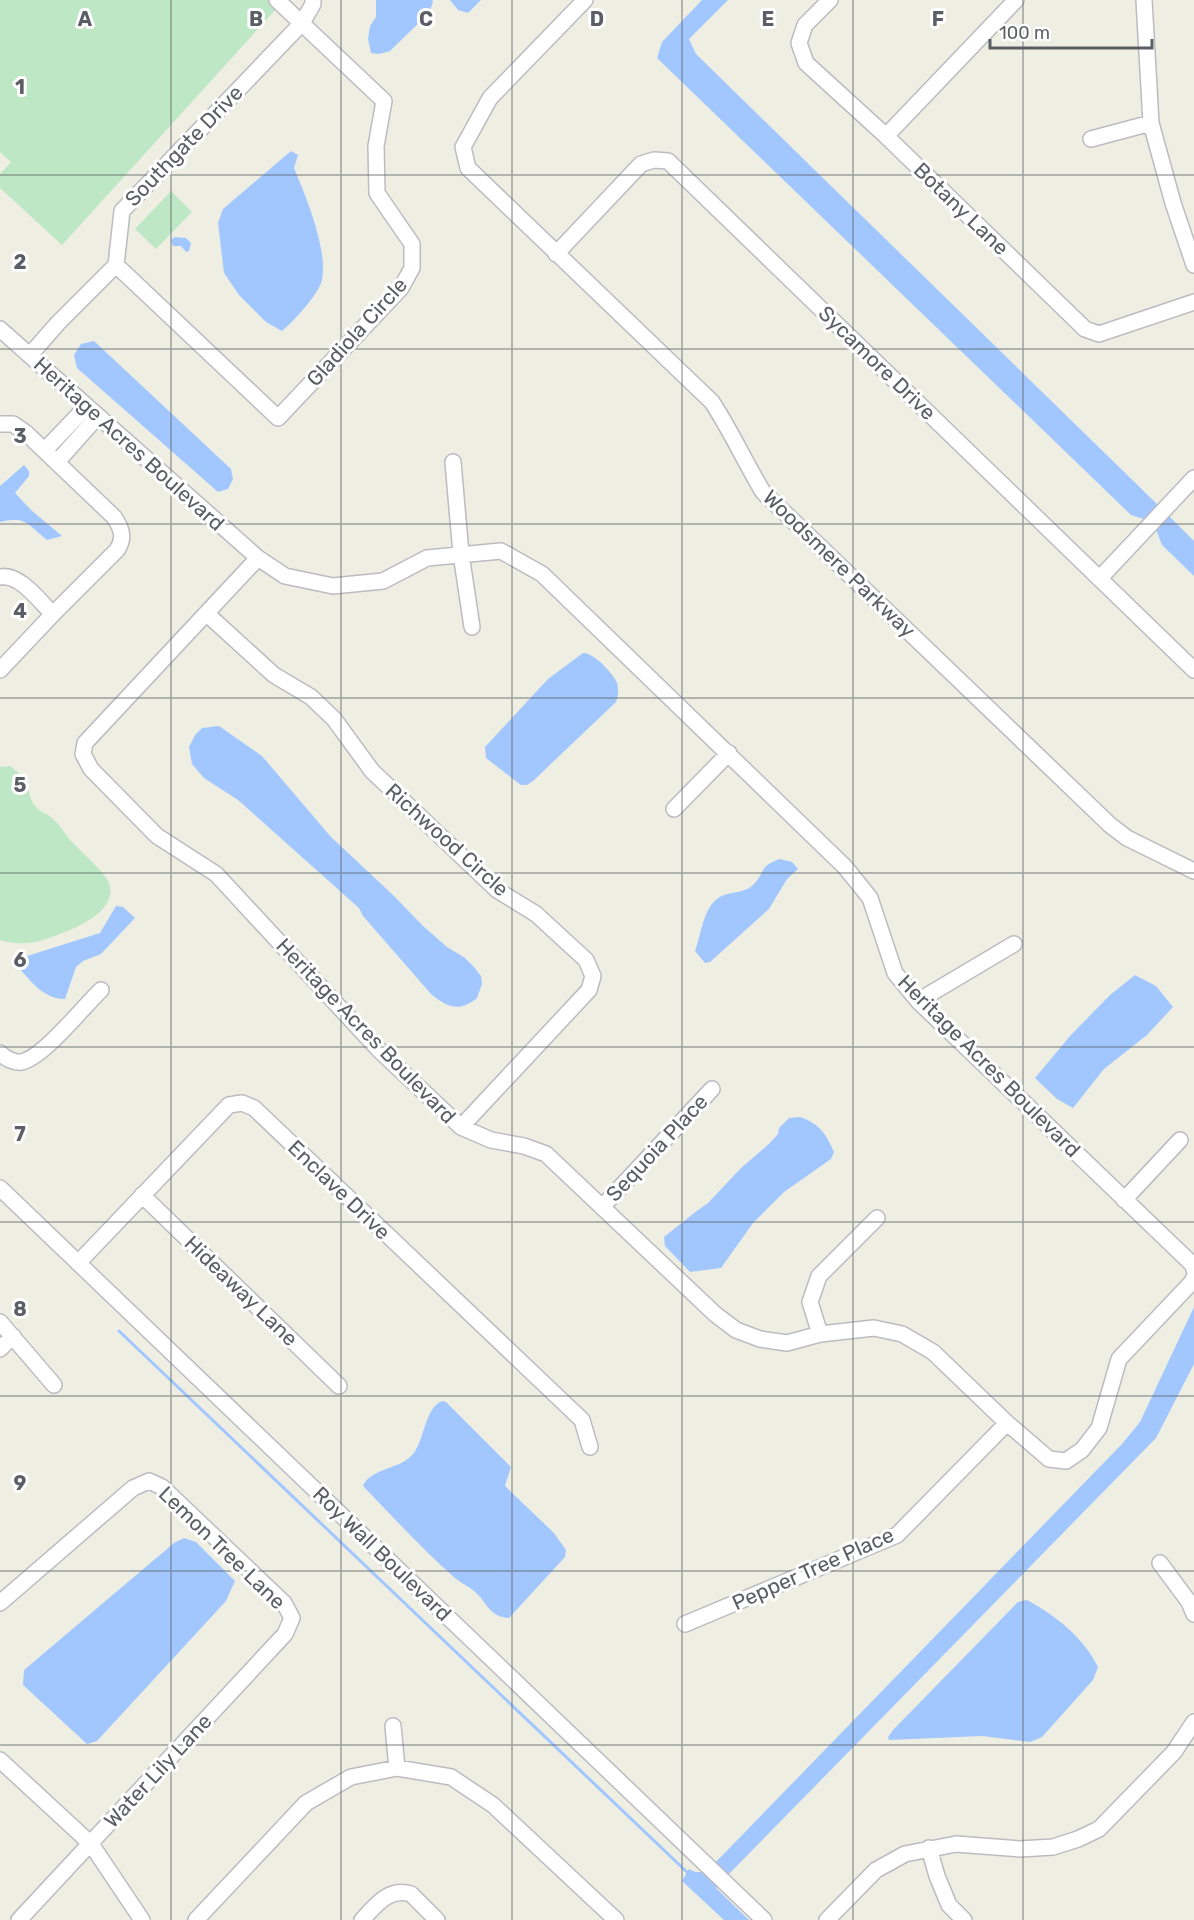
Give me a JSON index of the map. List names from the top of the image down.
{
  "streets": {
    "street": [
      "Southgate Drive",
      "Botany Lane",
      "Gladiola Circle",
      "Sycamore Drive",
      "Heritage Acres Boulevard",
      "Woodsmere Parkway",
      "Richwood Circle",
      "Sequoia Place",
      "Enclave Drive",
      "Hideaway Lane",
      "Lemon Tree Lane",
      "Roy Wall Boulevard",
      "Pepper Tree Place",
      "Water Lily Lane"
    ]
  },
  "crossings": [
    ["Southgate Drive", "Gladiola Circle"],
    ["Sycamore Drive", "Woodsmere Parkway"],
    ["Heritage Acres Boulevard", "Richwood Circle"],
    ["Heritage Acres Boulevard", "Sequoia Place"],
    ["Heritage Acres Boulevard", "Pepper Tree Place"],
    ["Enclave Drive", "Hideaway Lane"],
    ["Enclave Drive", "Roy Wall Boulevard"],
    ["Lemon Tree Lane", "Water Lily Lane"]
  ],
  "scale_bar": "100 m",
  "grid": {
    "columns": [
      "A",
      "B",
      "C",
      "D",
      "E",
      "F"
    ],
    "rows": [
      "1",
      "2",
      "3",
      "4",
      "5",
      "6",
      "7",
      "8",
      "9"
    ]
  }
}
